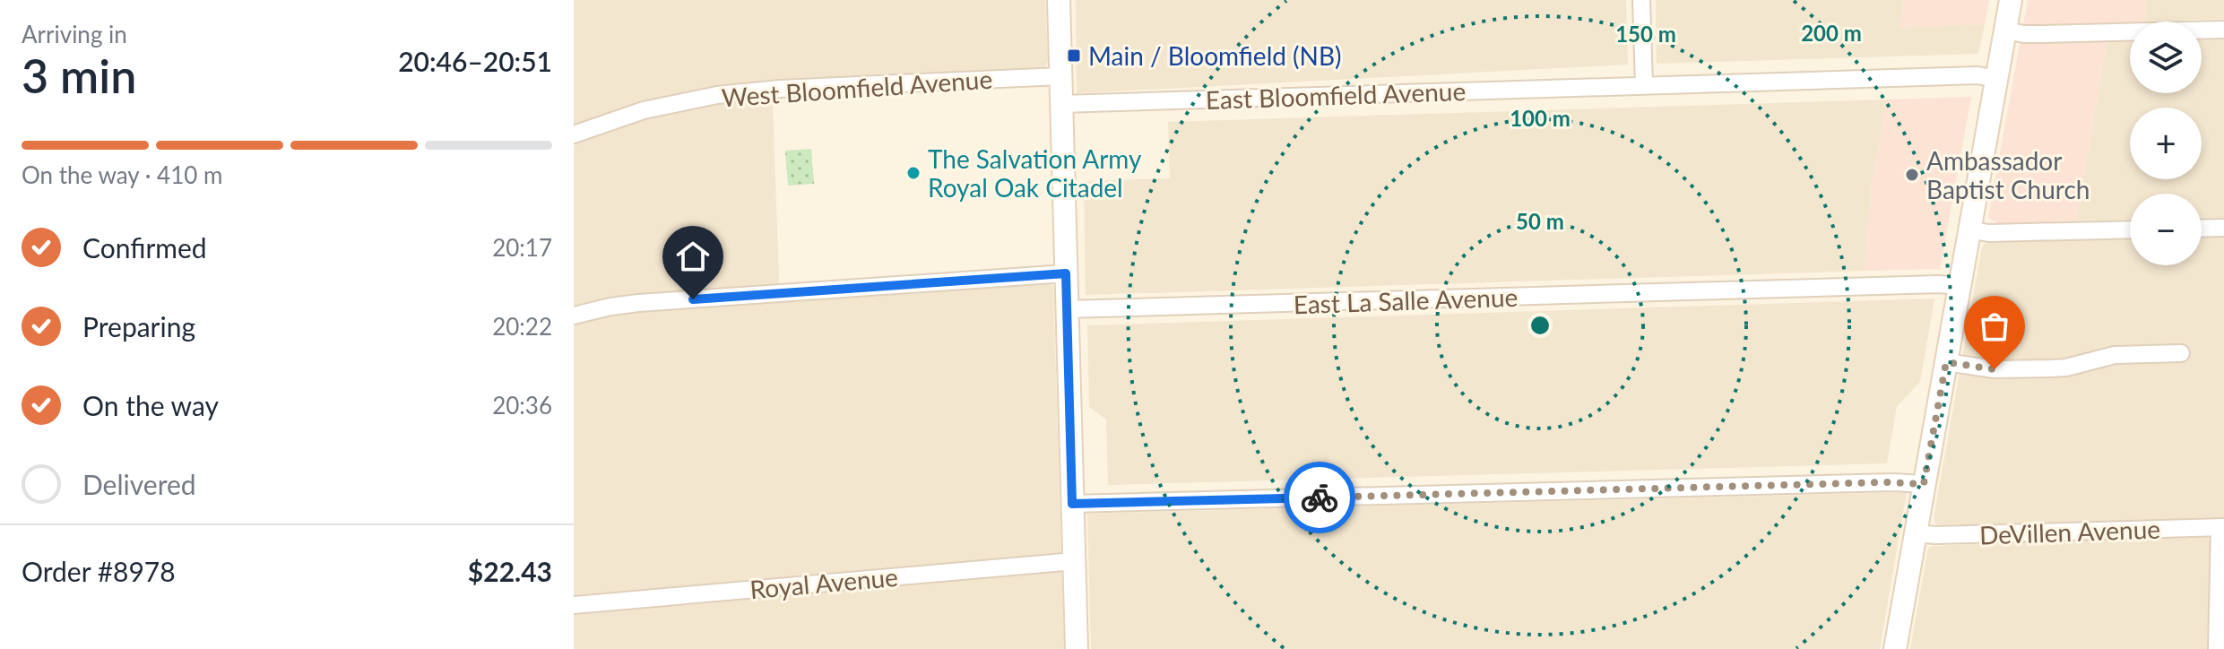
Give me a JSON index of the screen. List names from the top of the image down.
{
  "streets": {
    "street": [
      "West Bloomfield Avenue",
      "East Bloomfield Avenue",
      "East La Salle Avenue",
      "DeVillen Avenue",
      "Royal Avenue"
    ]
  },
  "places": {
    "transit": ["Main / Bloomfield (NB)"],
    "other": ["The Salvation Army Royal Oak Citadel", "Ambassador Baptist Church"]
  },
  "page": {
    "heading": ["3 min", "Arriving in", "20:46–20:51"],
    "panel": ["Order #8978", "$22.43"],
    "map_buttons": ["+", "−"],
    "bar": "On the way · 410 m",
    "list": [
      ["Confirmed", "20:17"],
      ["Preparing", "20:22"],
      ["On the way", "20:36"],
      "Delivered"
    ]
  },
  "rings": [
    "200 m",
    "150 m",
    "100 m",
    "50 m"
  ]
}
